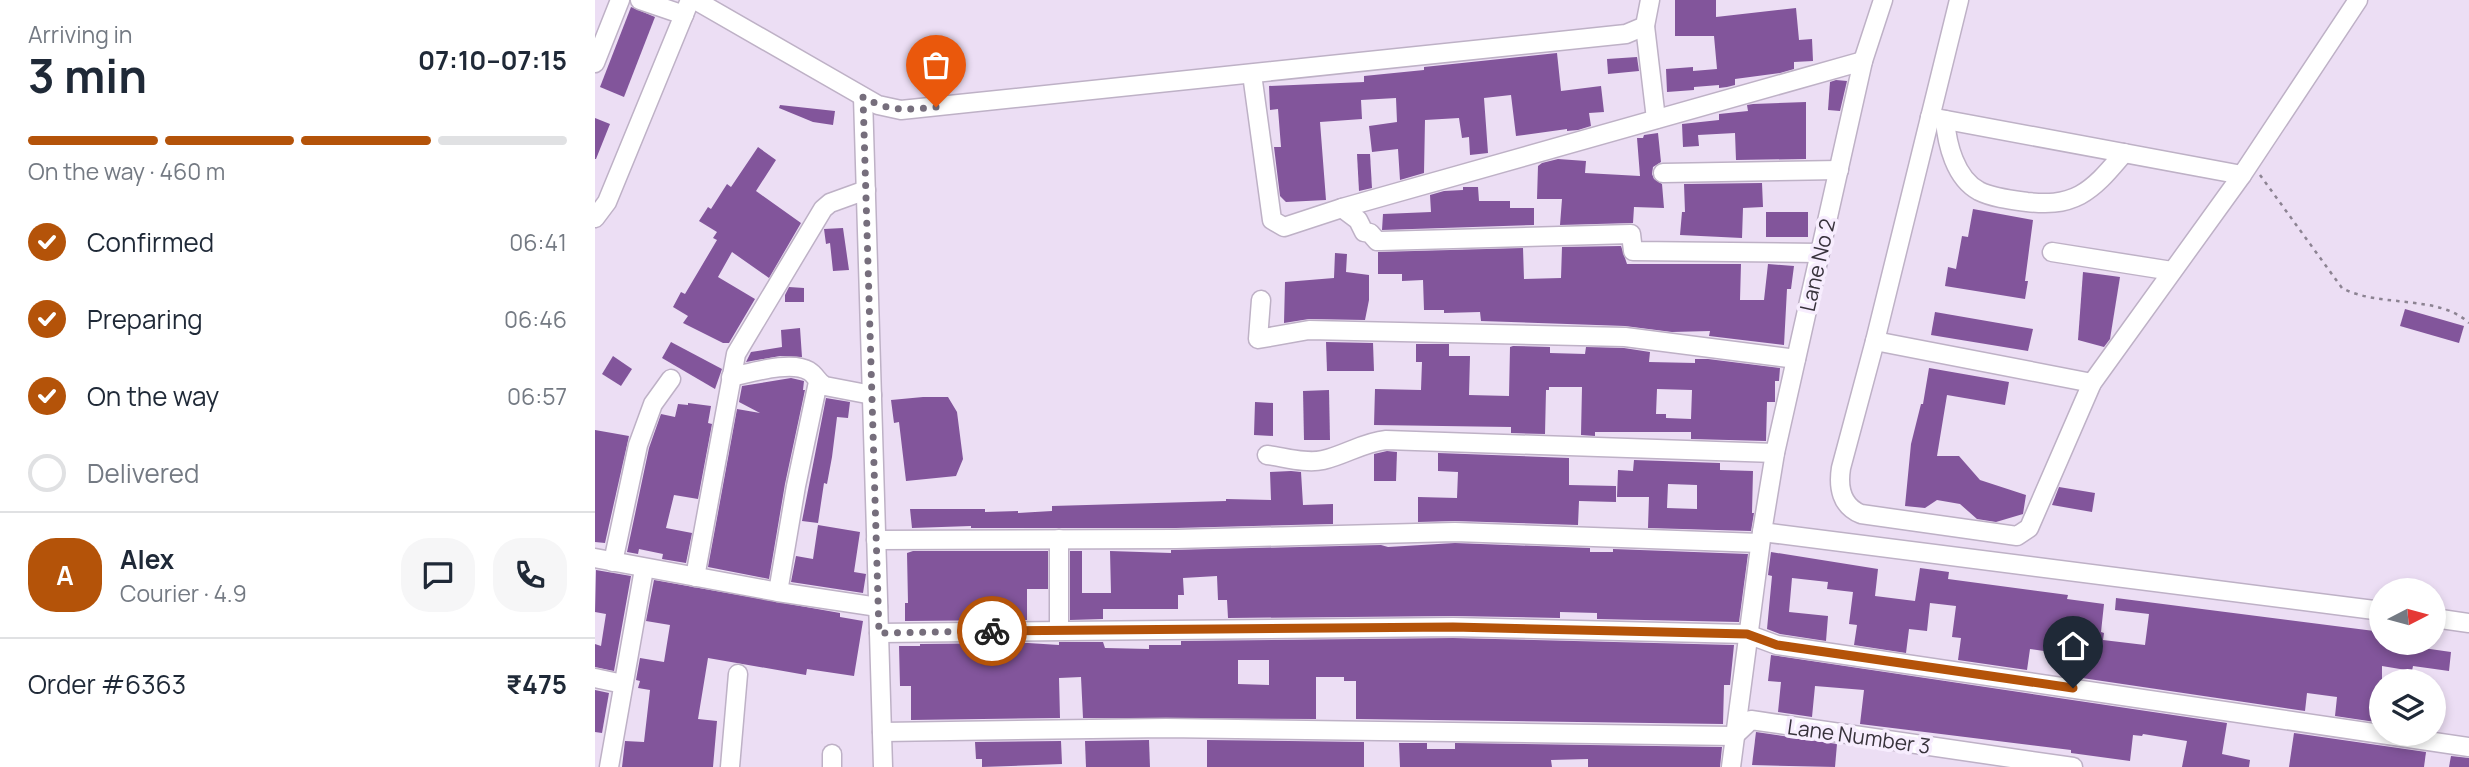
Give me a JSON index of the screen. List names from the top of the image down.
{
  "streets": {
    "street": ["Lane No 2", "Lane Number 3"]
  },
  "crossings": [
    ["Lane No 2", "Lane Number 3"]
  ],
  "north": "right",
  "page": {
    "heading": ["3 min", "Arriving in", "07:10–07:15"],
    "panel": [
      "Alex",
      "Courier · 4.9",
      "Order #6363",
      "₹475"
    ],
    "bar": "On the way · 460 m",
    "list": [
      ["Confirmed", "06:41"],
      ["Preparing", "06:46"],
      ["On the way", "06:57"],
      "Delivered"
    ],
    "round": "A"
  }
}
